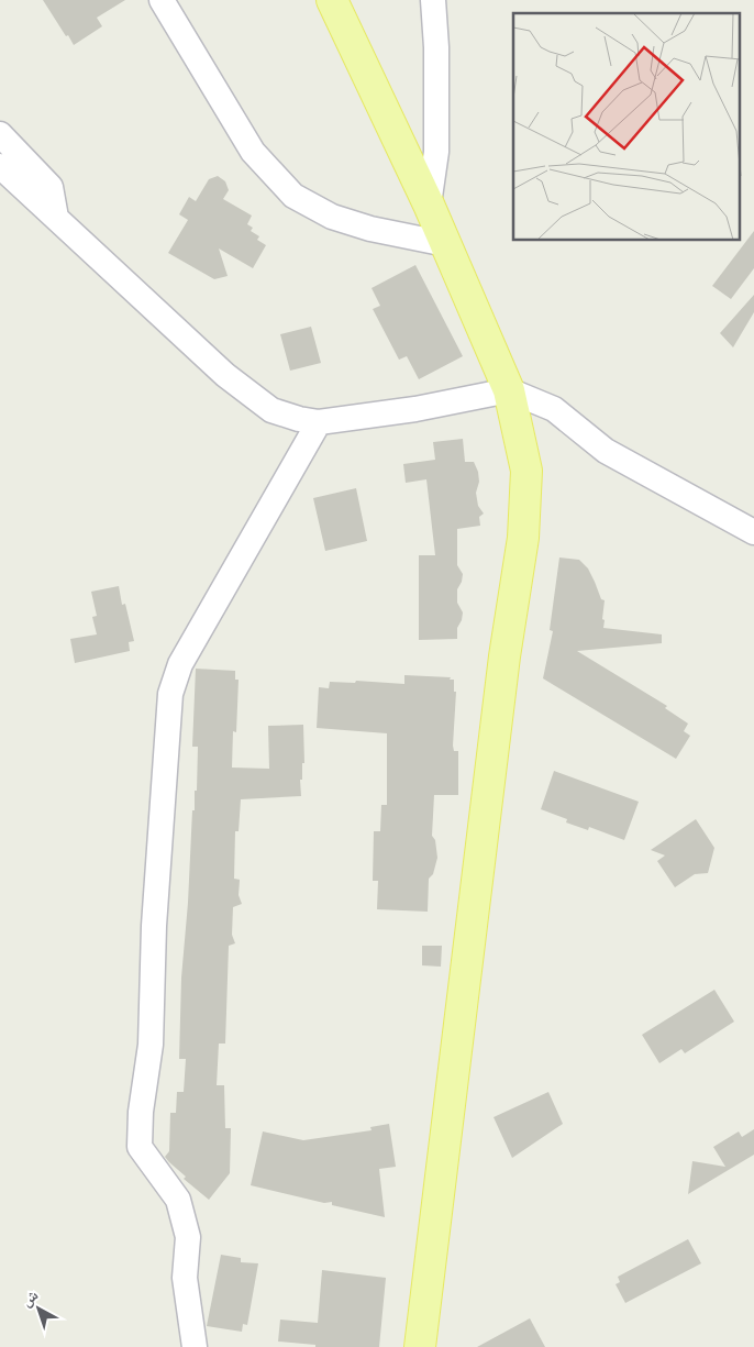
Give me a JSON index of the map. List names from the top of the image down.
{
  "north": "top left"
}
